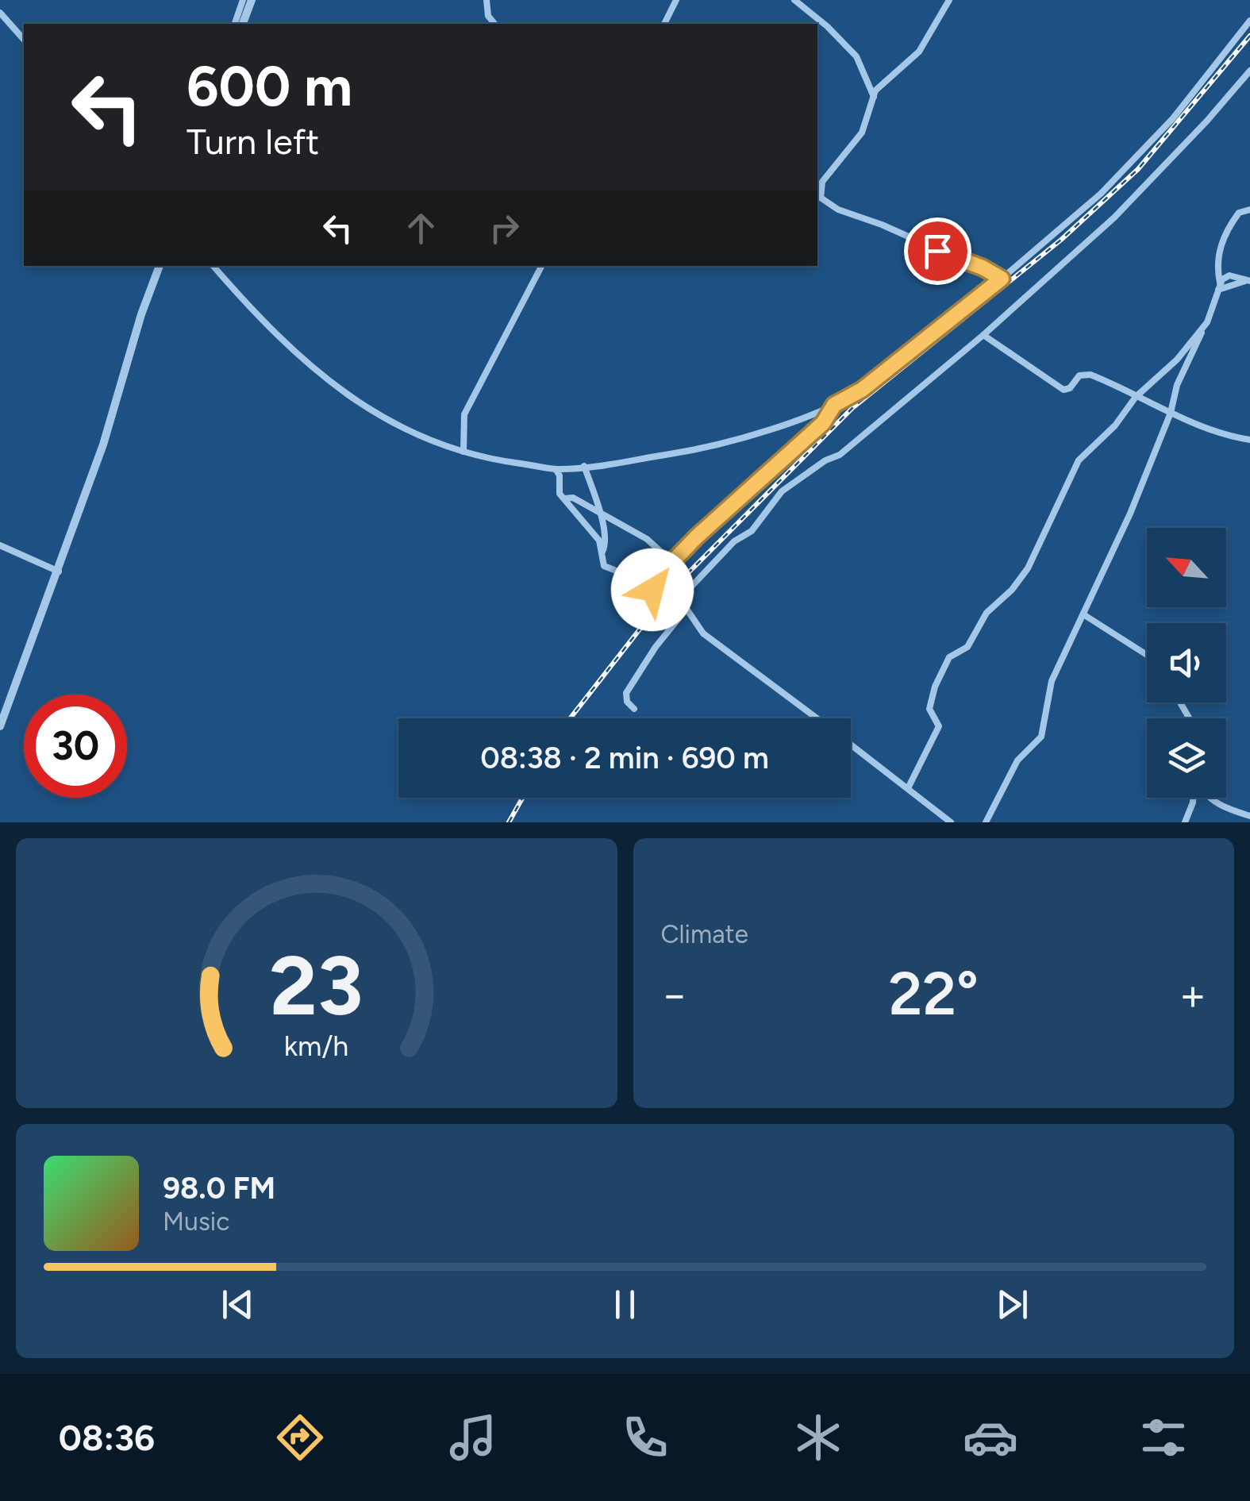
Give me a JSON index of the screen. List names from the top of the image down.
{
  "north": "top left",
  "page": {
    "turn": ["600 m", "Turn left"],
    "limit": "30",
    "trip": "08:38 · 2 min · 690 m",
    "tile": "Climate",
    "heat": ["−", "22°", "+"],
    "song": ["98.0 FM", "Music"],
    "tabs": "08:36",
    "gauge": ["23", "km/h"]
  }
}
